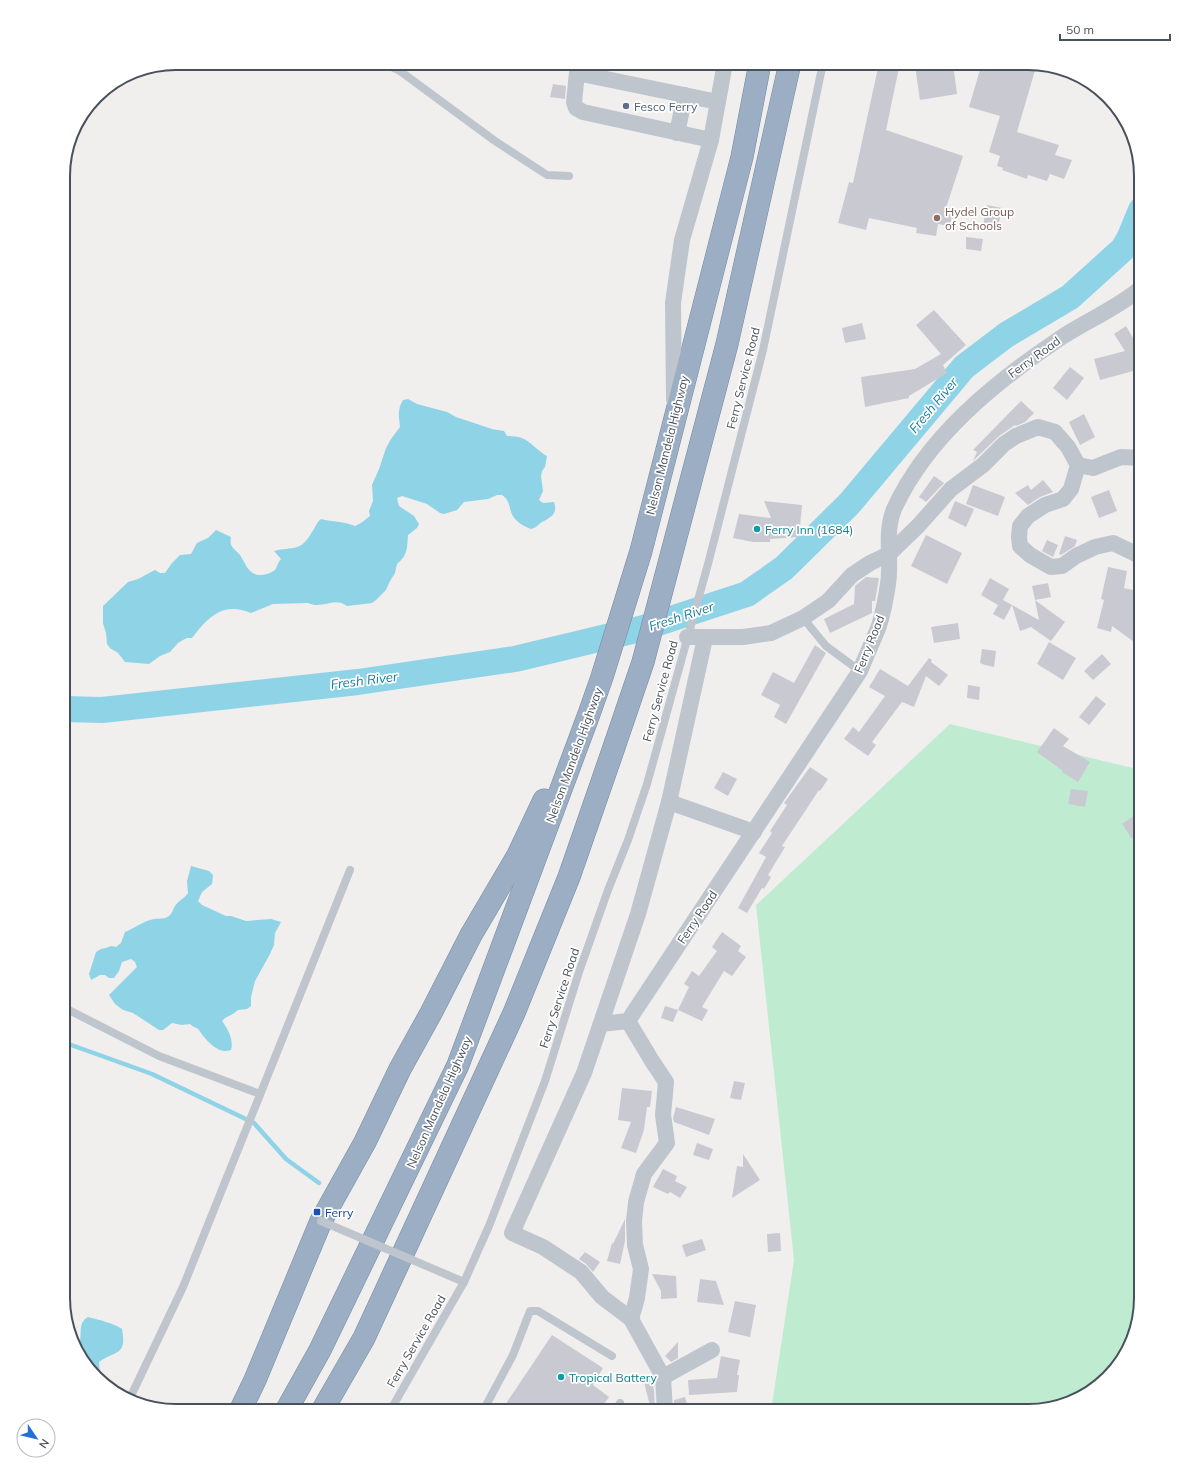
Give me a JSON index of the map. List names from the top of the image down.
{
  "streets": {
    "highway": ["Nelson Mandela Highway"],
    "street": ["Ferry Road"],
    "lane": ["Ferry Service Road"]
  },
  "water": ["Fresh River"],
  "places": {
    "other": [
      "Fesco Ferry",
      "Hydel Group of Schools",
      "Ferry Inn (1684)",
      "Tropical Battery"
    ],
    "transit": ["Ferry"]
  },
  "scale_bar": "50 m",
  "north": "bottom right"
}
